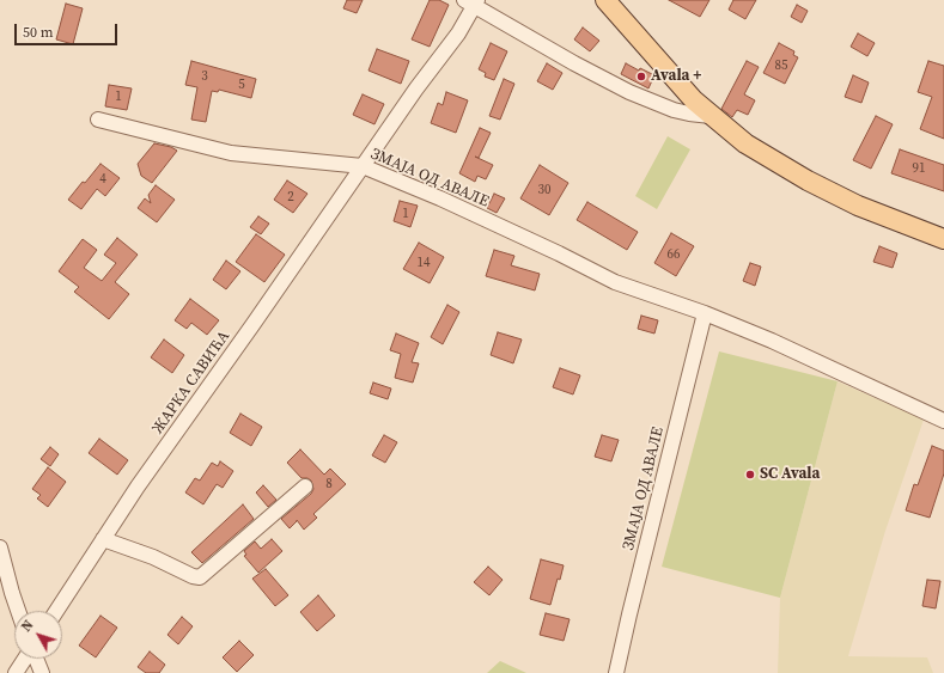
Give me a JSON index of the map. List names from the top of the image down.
{
  "streets": {
    "street": ["ЗМАЈА ОД АВАЛЕ", "ЖАРКА САВИЋА"]
  },
  "crossings": [
    ["ЗМАЈА ОД АВАЛЕ", "ЖАРКА САВИЋА"]
  ],
  "places": ["Avala +", "SC Avala"],
  "house_numbers": [
    "85",
    "3",
    "5",
    "1",
    "91",
    "4",
    "30",
    "2",
    "1",
    "66",
    "14",
    "8"
  ],
  "scale_bar": "50 m",
  "north": "top left"
}
